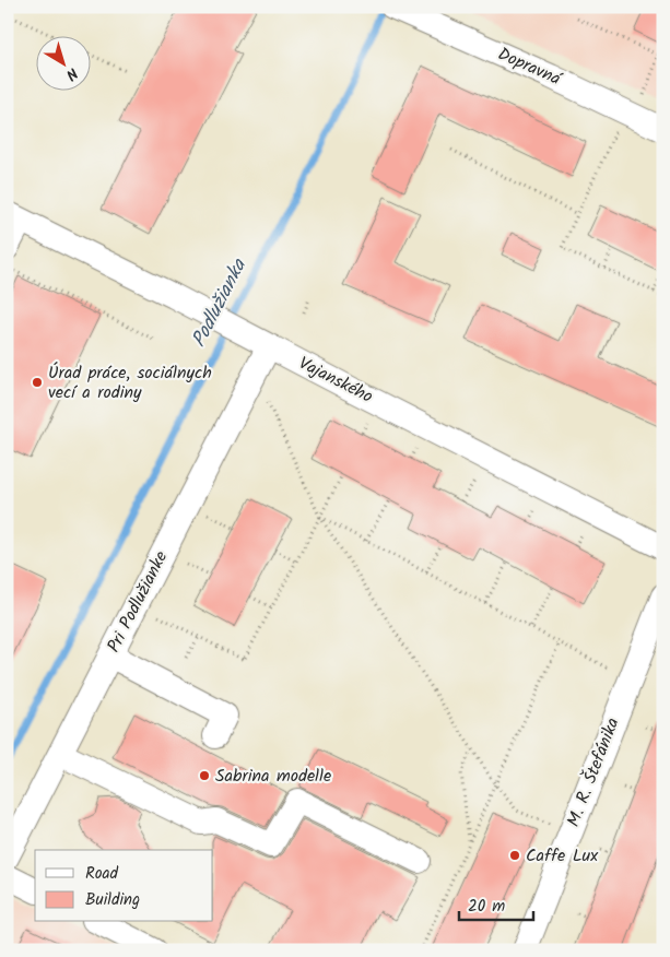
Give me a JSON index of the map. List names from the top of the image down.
{
  "streets": {
    "street": [
      "Dopravná",
      "Vajanského",
      "Pri Podlužianke",
      "M. R. Štefánika"
    ]
  },
  "crossings": [
    ["Vajanského", "Pri Podlužianke"]
  ],
  "water": ["Podlužianka"],
  "places": ["Úrad práce, sociálnych vecí a rodiny", "Sabrina modelle", "Caffe Lux"],
  "legend": ["Road", "Building"],
  "scale_bar": "20 m",
  "north": "bottom right"
}
